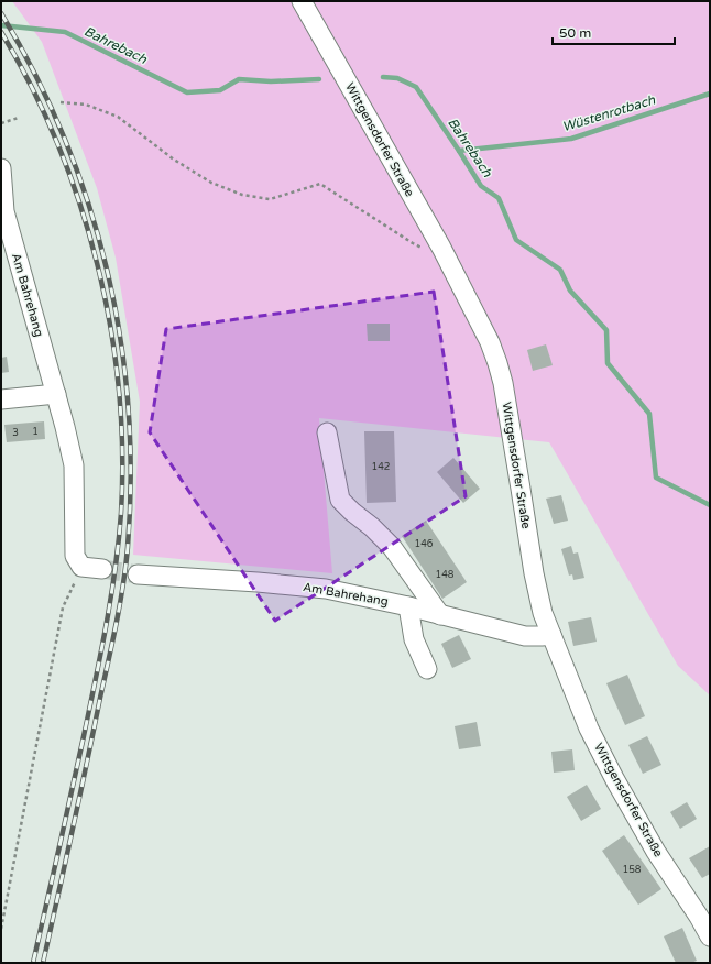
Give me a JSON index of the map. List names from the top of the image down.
{
  "streets": {
    "street": ["Wittgensdorfer Straße", "Am Bahrehang"]
  },
  "crossings": [
    ["Wittgensdorfer Straße", "Am Bahrehang"]
  ],
  "water": ["Bahrebach", "Wüstenrotbach"],
  "house_numbers": [
    "1",
    "3",
    "142",
    "146",
    "148",
    "158"
  ],
  "scale_bar": "50 m"
}
